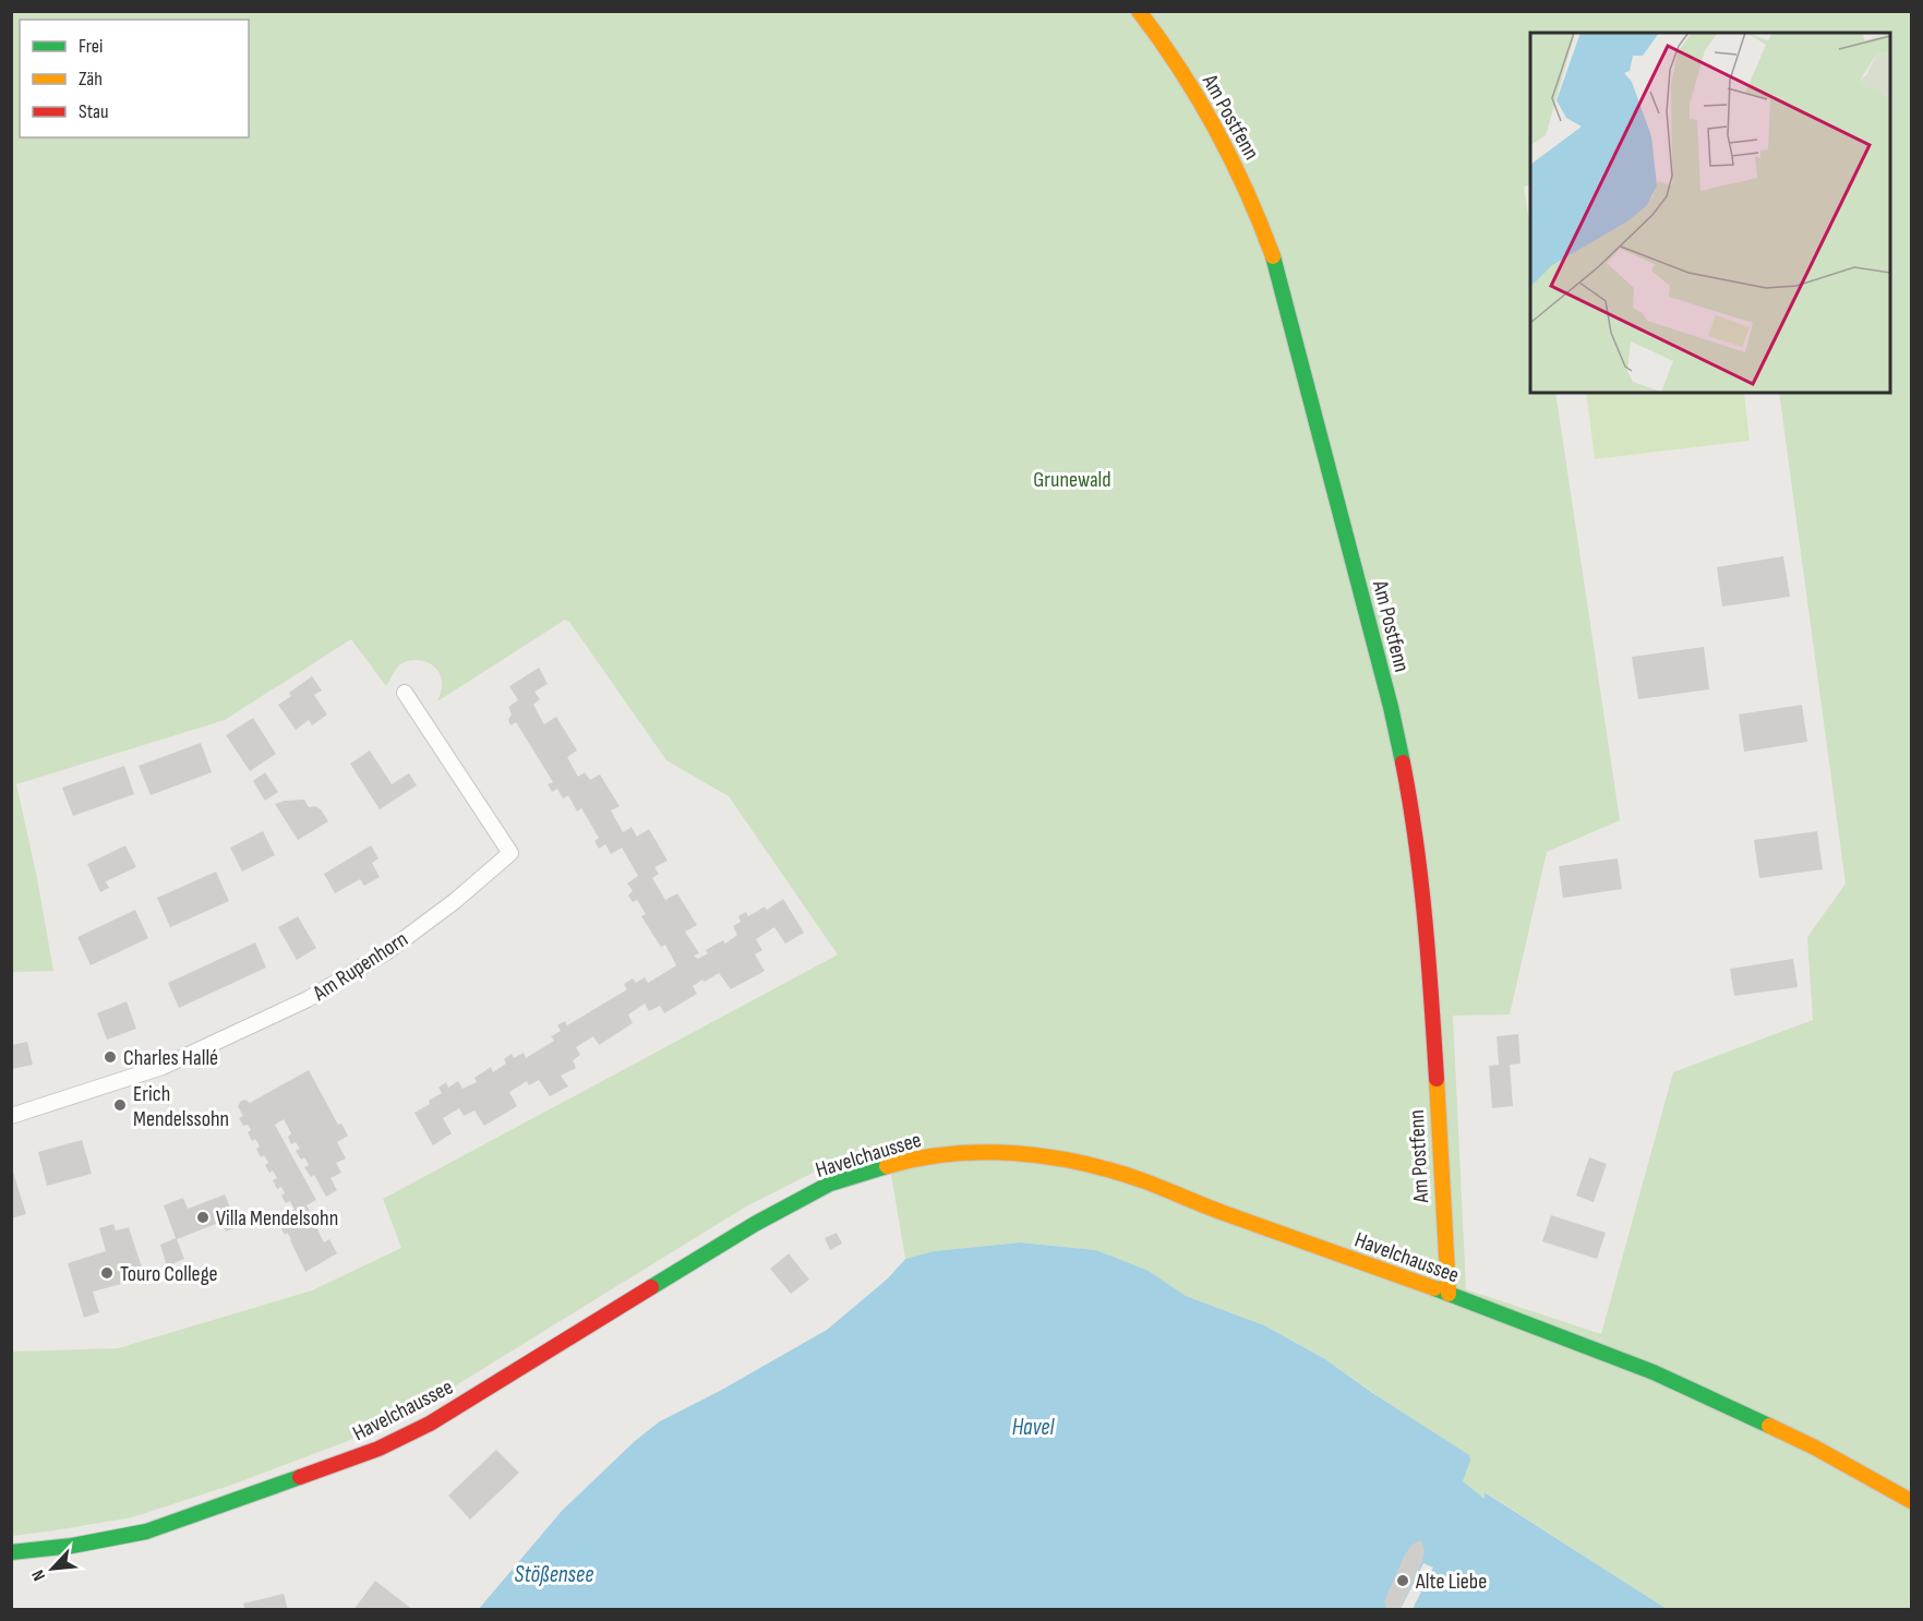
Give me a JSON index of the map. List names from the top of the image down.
{
  "streets": {
    "street": ["Am Postfenn", "Am Rupenhorn", "Havelchaussee"]
  },
  "crossings": [
    ["Am Postfenn", "Havelchaussee"]
  ],
  "water": ["Havel", "Stößensee"],
  "parks": ["Grunewald"],
  "places": [
    "Charles Hallé",
    "Erich Mendelssohn",
    "Villa Mendelsohn",
    "Touro College",
    "Alte Liebe"
  ],
  "legend": ["Frei", "Zäh", "Stau"],
  "north": "bottom left"
}
